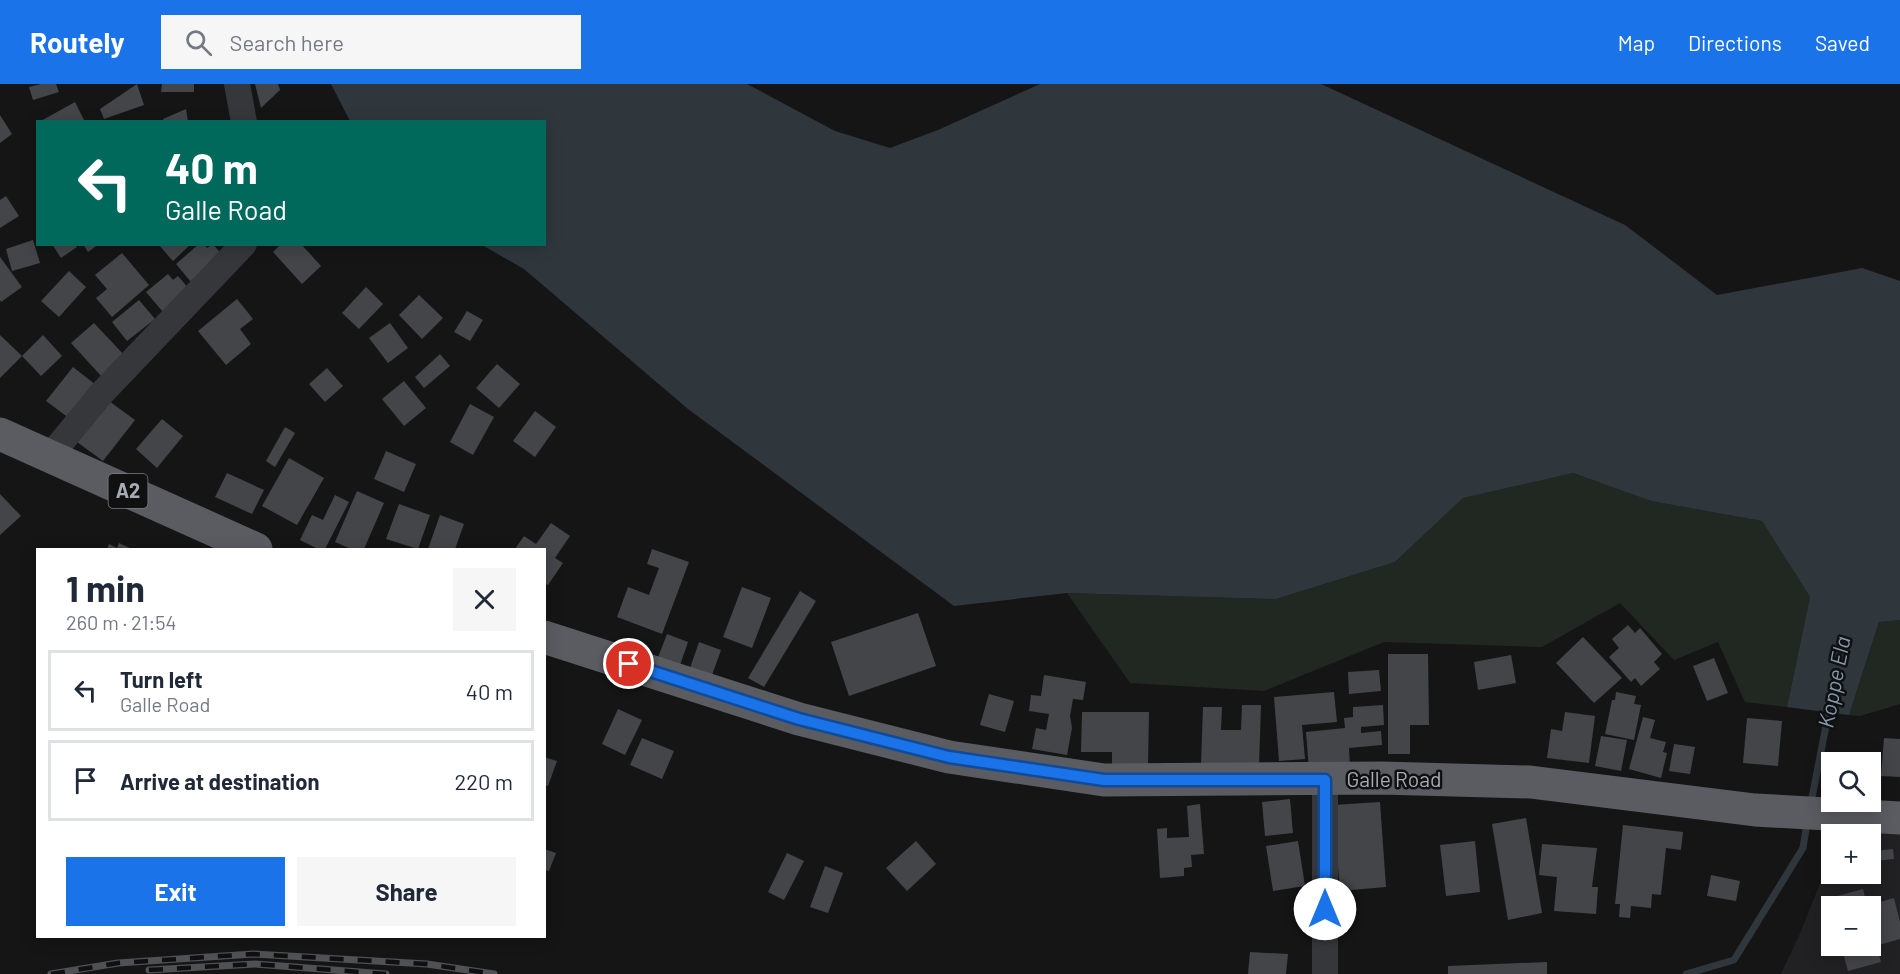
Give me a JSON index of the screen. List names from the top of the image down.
{
  "streets": {
    "highway": ["A2", "Galle Road"]
  },
  "water": ["Koppe Ela"],
  "page": {
    "header": "Routely",
    "search": "Search here",
    "nav": ["Map", "Directions", "Saved"],
    "turn": ["40 m", "Galle Road"],
    "heading": ["1 min", "260 m · 21:54"],
    "list": [
      {
        "name": "Turn left",
        "note": "Galle Road",
        "value": "40 m"
      },
      {
        "name": "Arrive at destination",
        "value": "220 m"
      }
    ],
    "map_buttons": ["+", "−"],
    "buttons": ["Exit", "Share"]
  }
}
